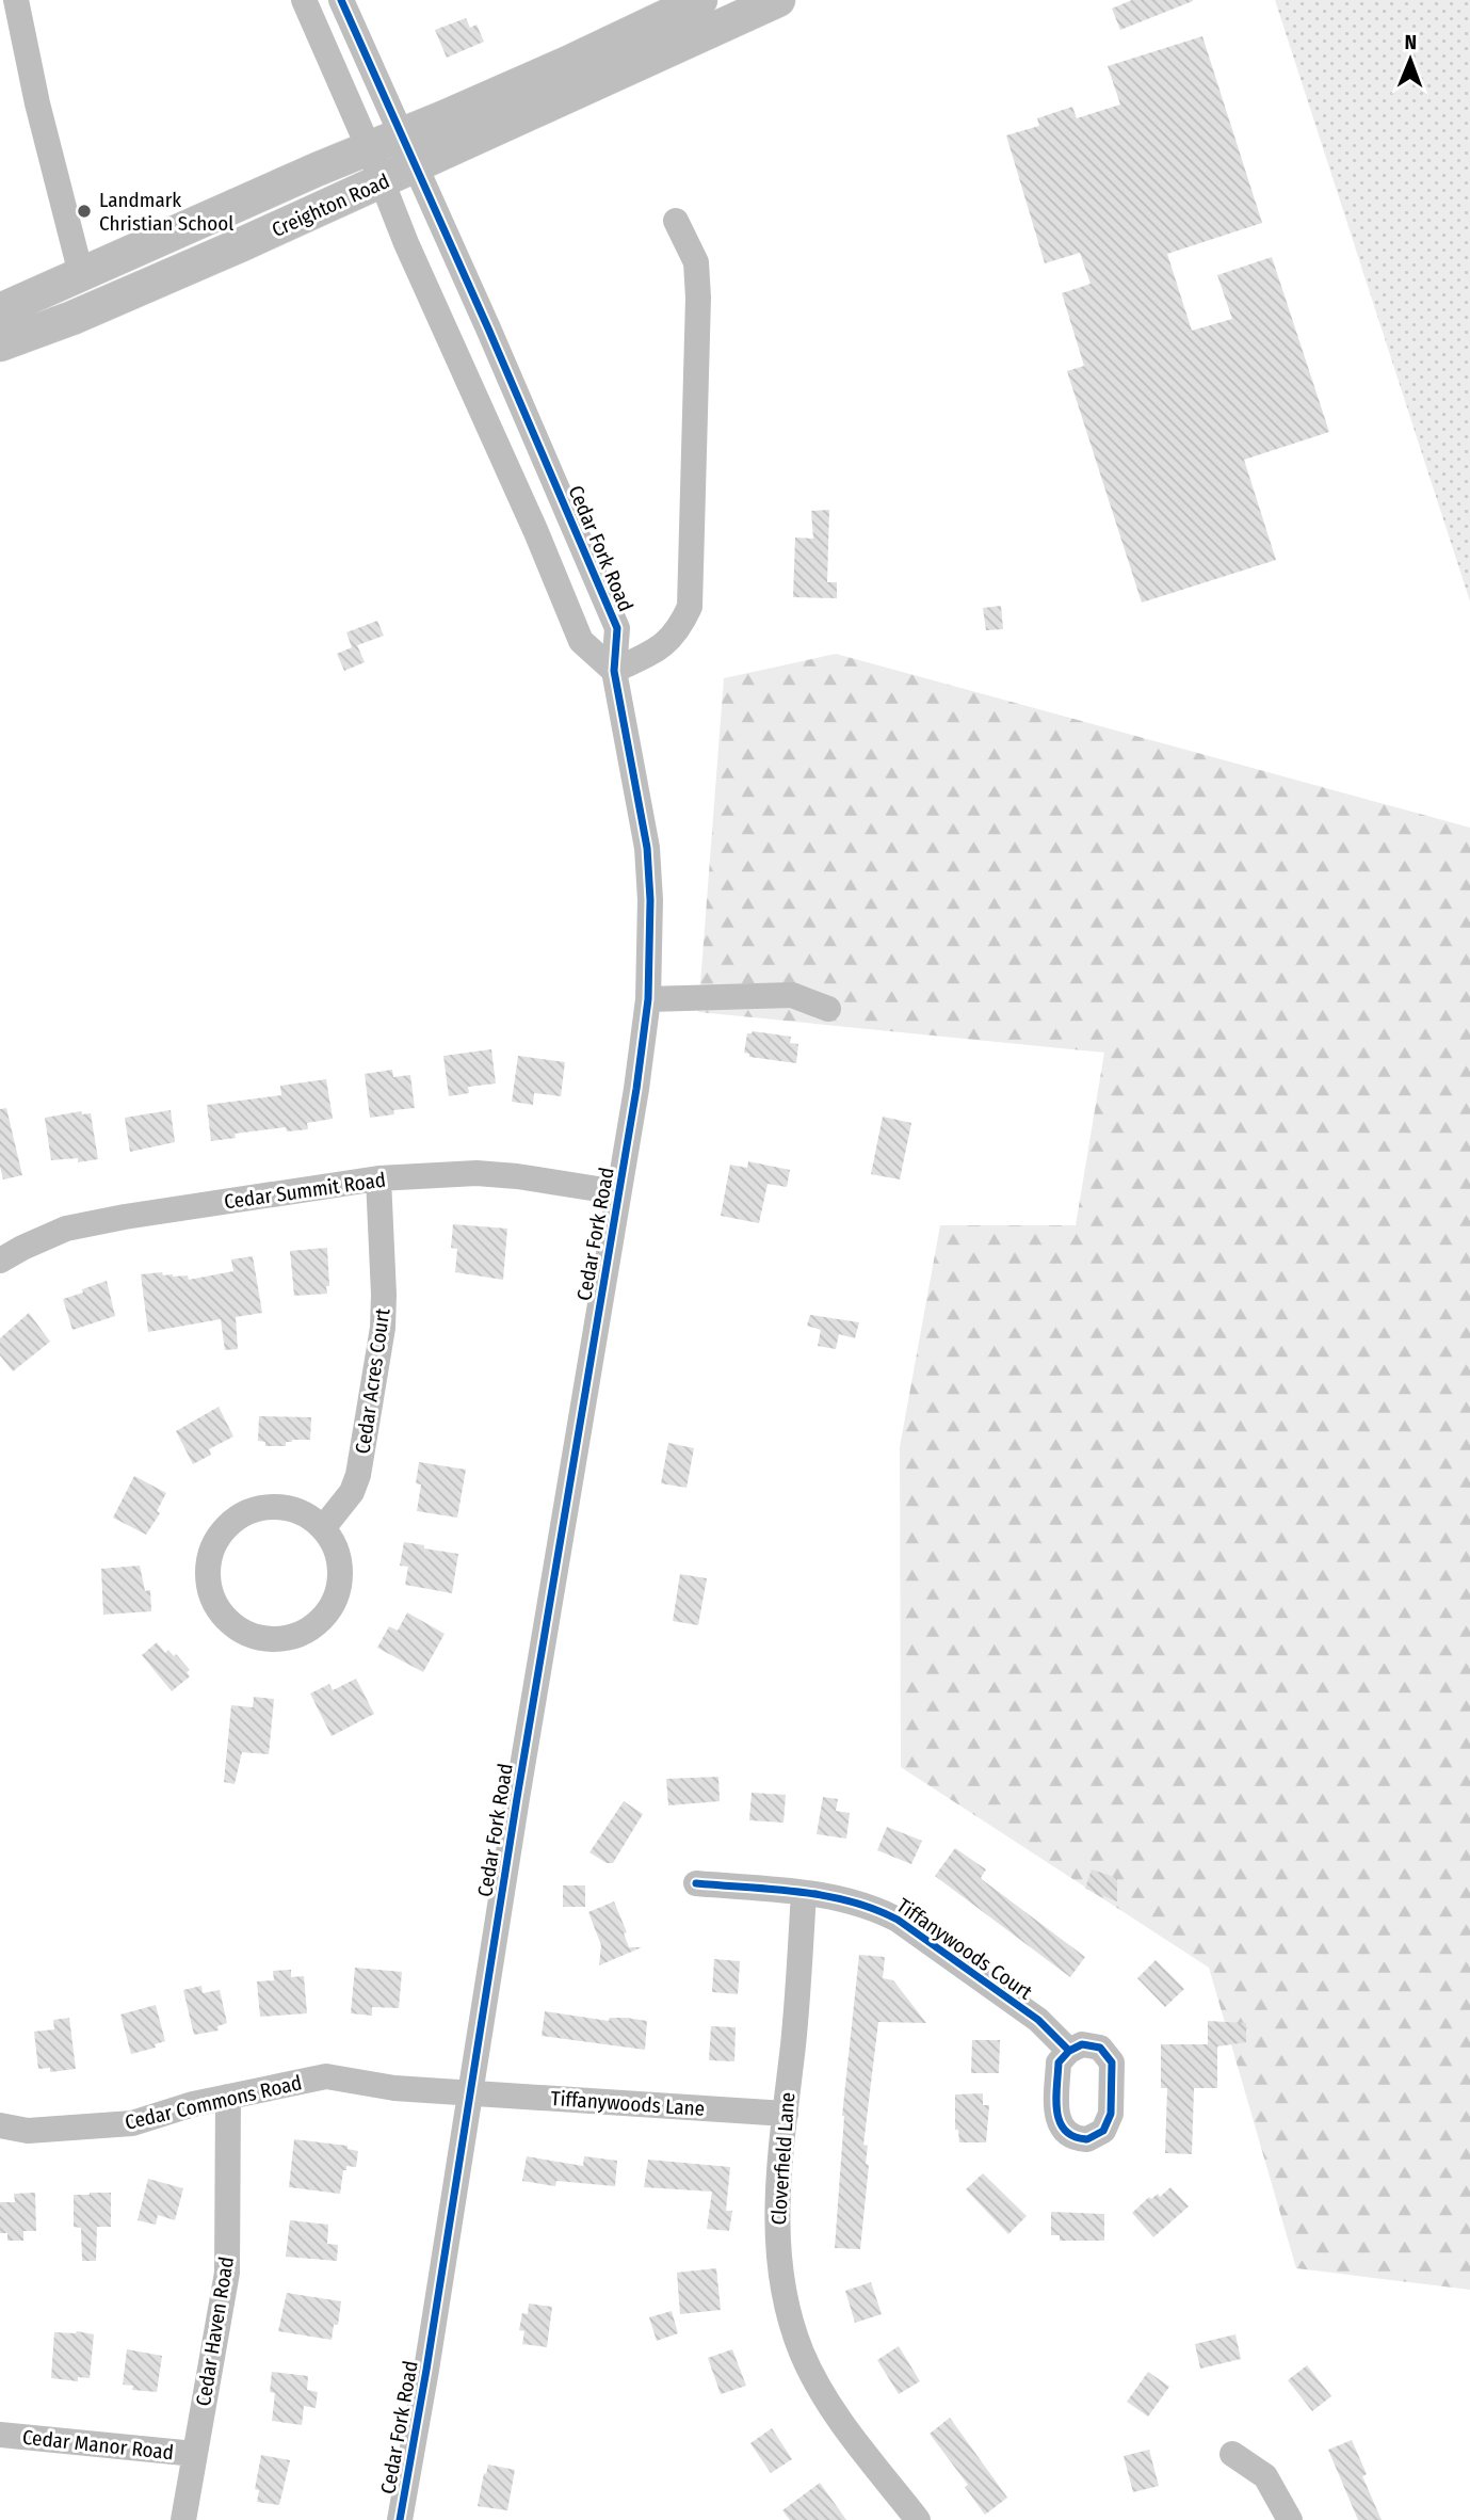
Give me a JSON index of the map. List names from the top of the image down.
{
  "streets": {
    "main road": ["Creighton Road"],
    "street": [
      "Cedar Fork Road",
      "Cedar Summit Road",
      "Cedar Acres Court",
      "Tiffanywoods Court",
      "Cedar Commons Road",
      "Tiffanywoods Lane",
      "Cloverfield Lane",
      "Cedar Haven Road",
      "Cedar Manor Road"
    ]
  },
  "crossings": [
    ["Creighton Road", "Cedar Fork Road"],
    ["Cedar Fork Road", "Cedar Summit Road"],
    ["Cedar Fork Road", "Cedar Commons Road"],
    ["Cedar Fork Road", "Tiffanywoods Lane"],
    ["Cedar Summit Road", "Cedar Acres Court"],
    ["Tiffanywoods Court", "Cloverfield Lane"],
    ["Cedar Commons Road", "Tiffanywoods Lane"],
    ["Cedar Commons Road", "Cedar Haven Road"],
    ["Tiffanywoods Lane", "Cloverfield Lane"],
    ["Cedar Haven Road", "Cedar Manor Road"]
  ],
  "places": ["Landmark Christian School"],
  "north": "top"
}
